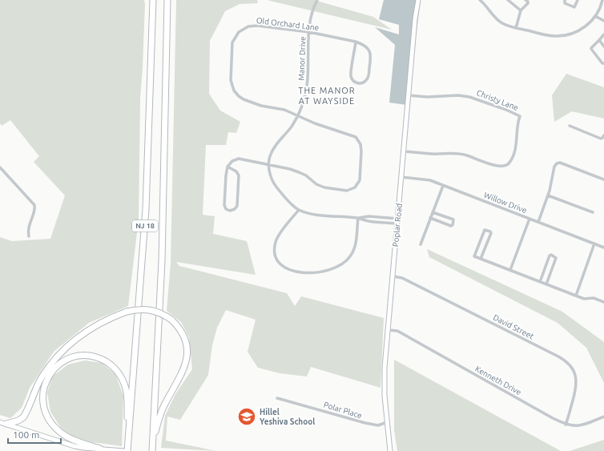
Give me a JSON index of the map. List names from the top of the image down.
{
  "streets": {
    "highway": ["NJ 18"],
    "street": [
      "Old Orchard Lane",
      "Manor Drive",
      "Christy Lane",
      "Willow Drive",
      "Poplar Road",
      "David Street",
      "Kenneth Drive",
      "Polar Place"
    ]
  },
  "crossings": [
    ["Old Orchard Lane", "Manor Drive"],
    ["Manor Drive", "Poplar Road"],
    ["Christy Lane", "Poplar Road"],
    ["Willow Drive", "Poplar Road"],
    ["Poplar Road", "David Street"],
    ["Poplar Road", "Kenneth Drive"],
    ["Poplar Road", "Polar Place"],
    ["David Street", "Kenneth Drive"]
  ],
  "districts": ["THE MANOR AT WAYSIDE"],
  "places": {
    "school or university": ["Hillel Yeshiva School"]
  },
  "scale_bar": "100 m"
}
